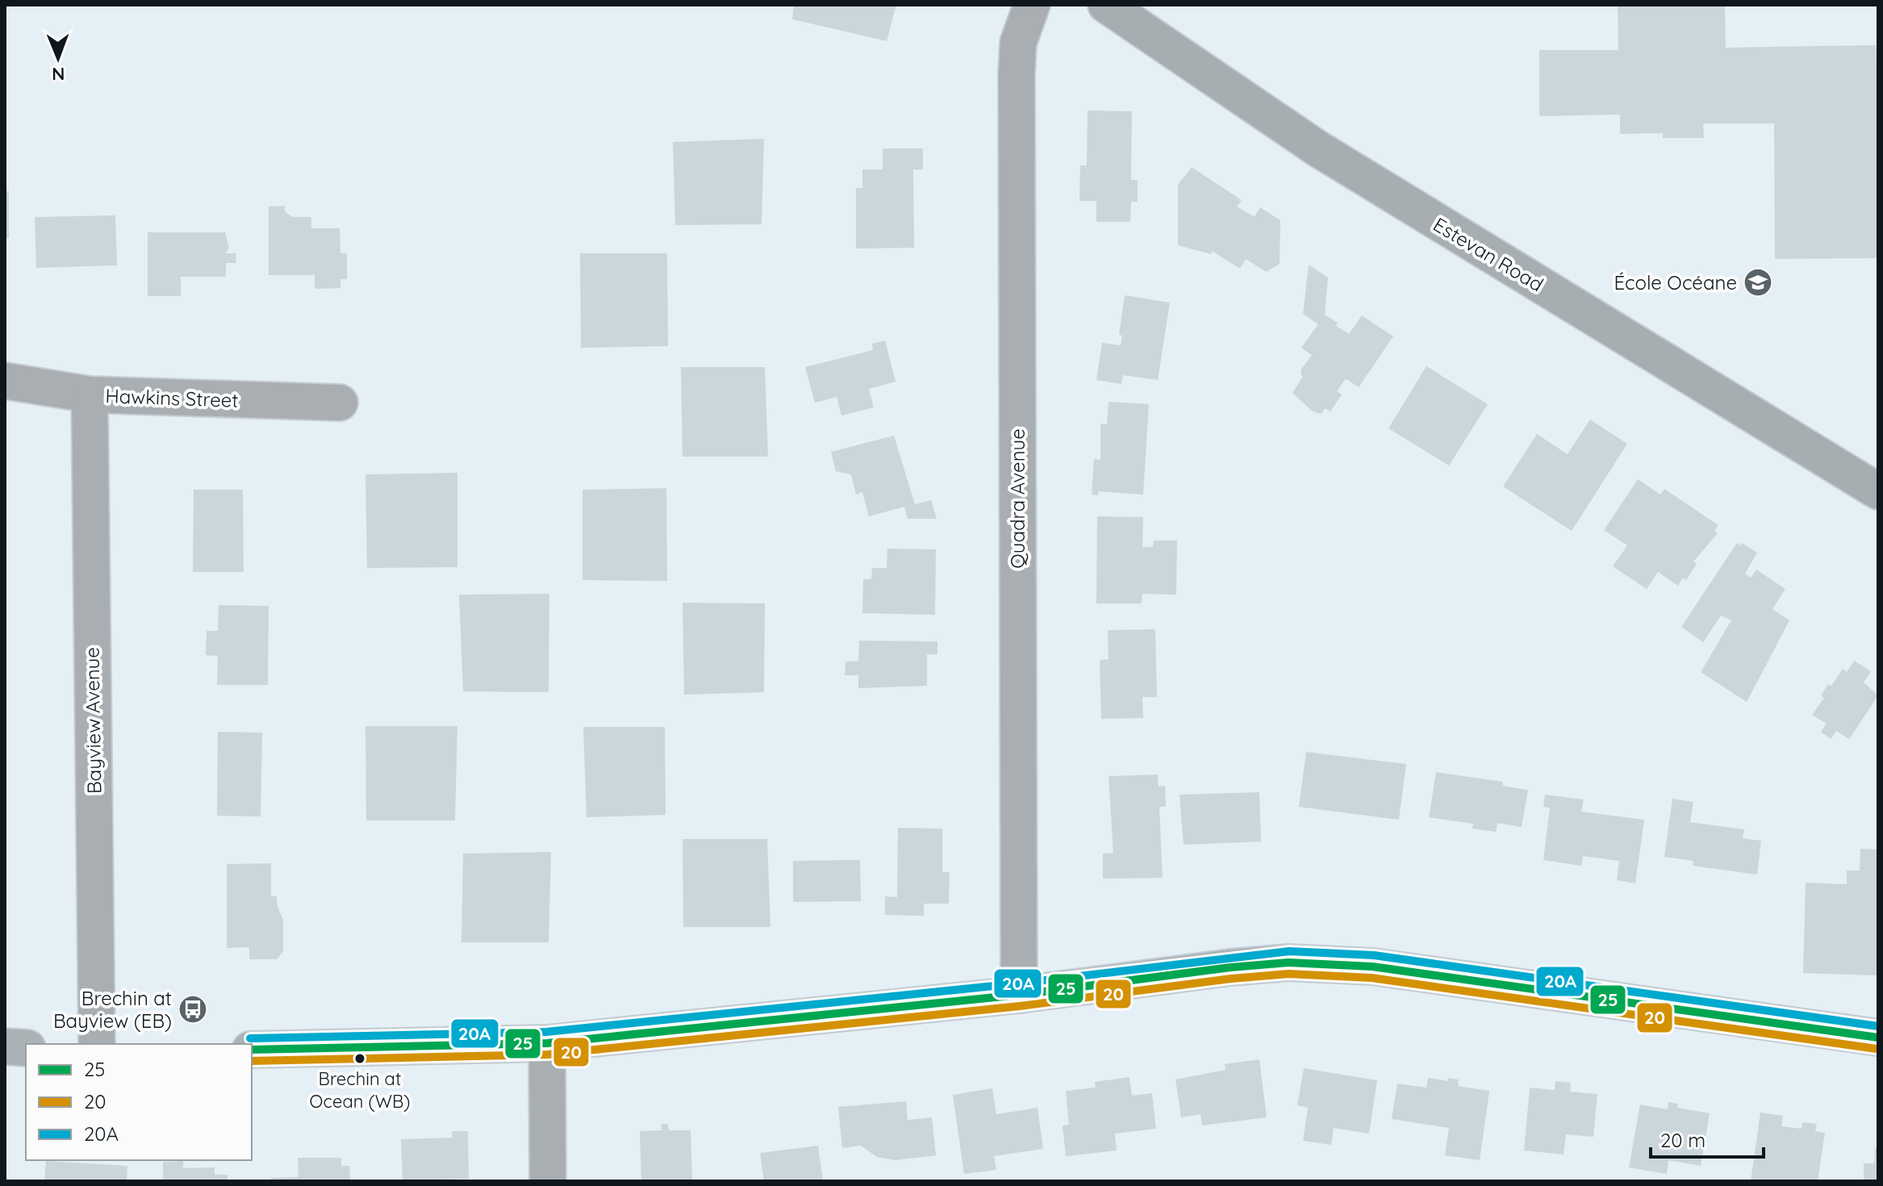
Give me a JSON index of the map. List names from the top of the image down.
{
  "streets": {
    "street": [
      "Estevan Road",
      "Hawkins Street",
      "Quadra Avenue",
      "Bayview Avenue"
    ]
  },
  "crossings": [
    ["Hawkins Street", "Bayview Avenue"]
  ],
  "places": {
    "school or university": ["École Océane"],
    "bus stop": ["Brechin at Bayview (EB)"],
    "other": ["Brechin at Ocean (WB)"]
  },
  "lines": ["transit line 20A", "transit line 25", "transit line 20"],
  "legend": ["25", "20", "20A"],
  "scale_bar": "20 m",
  "north": "bottom"
}
